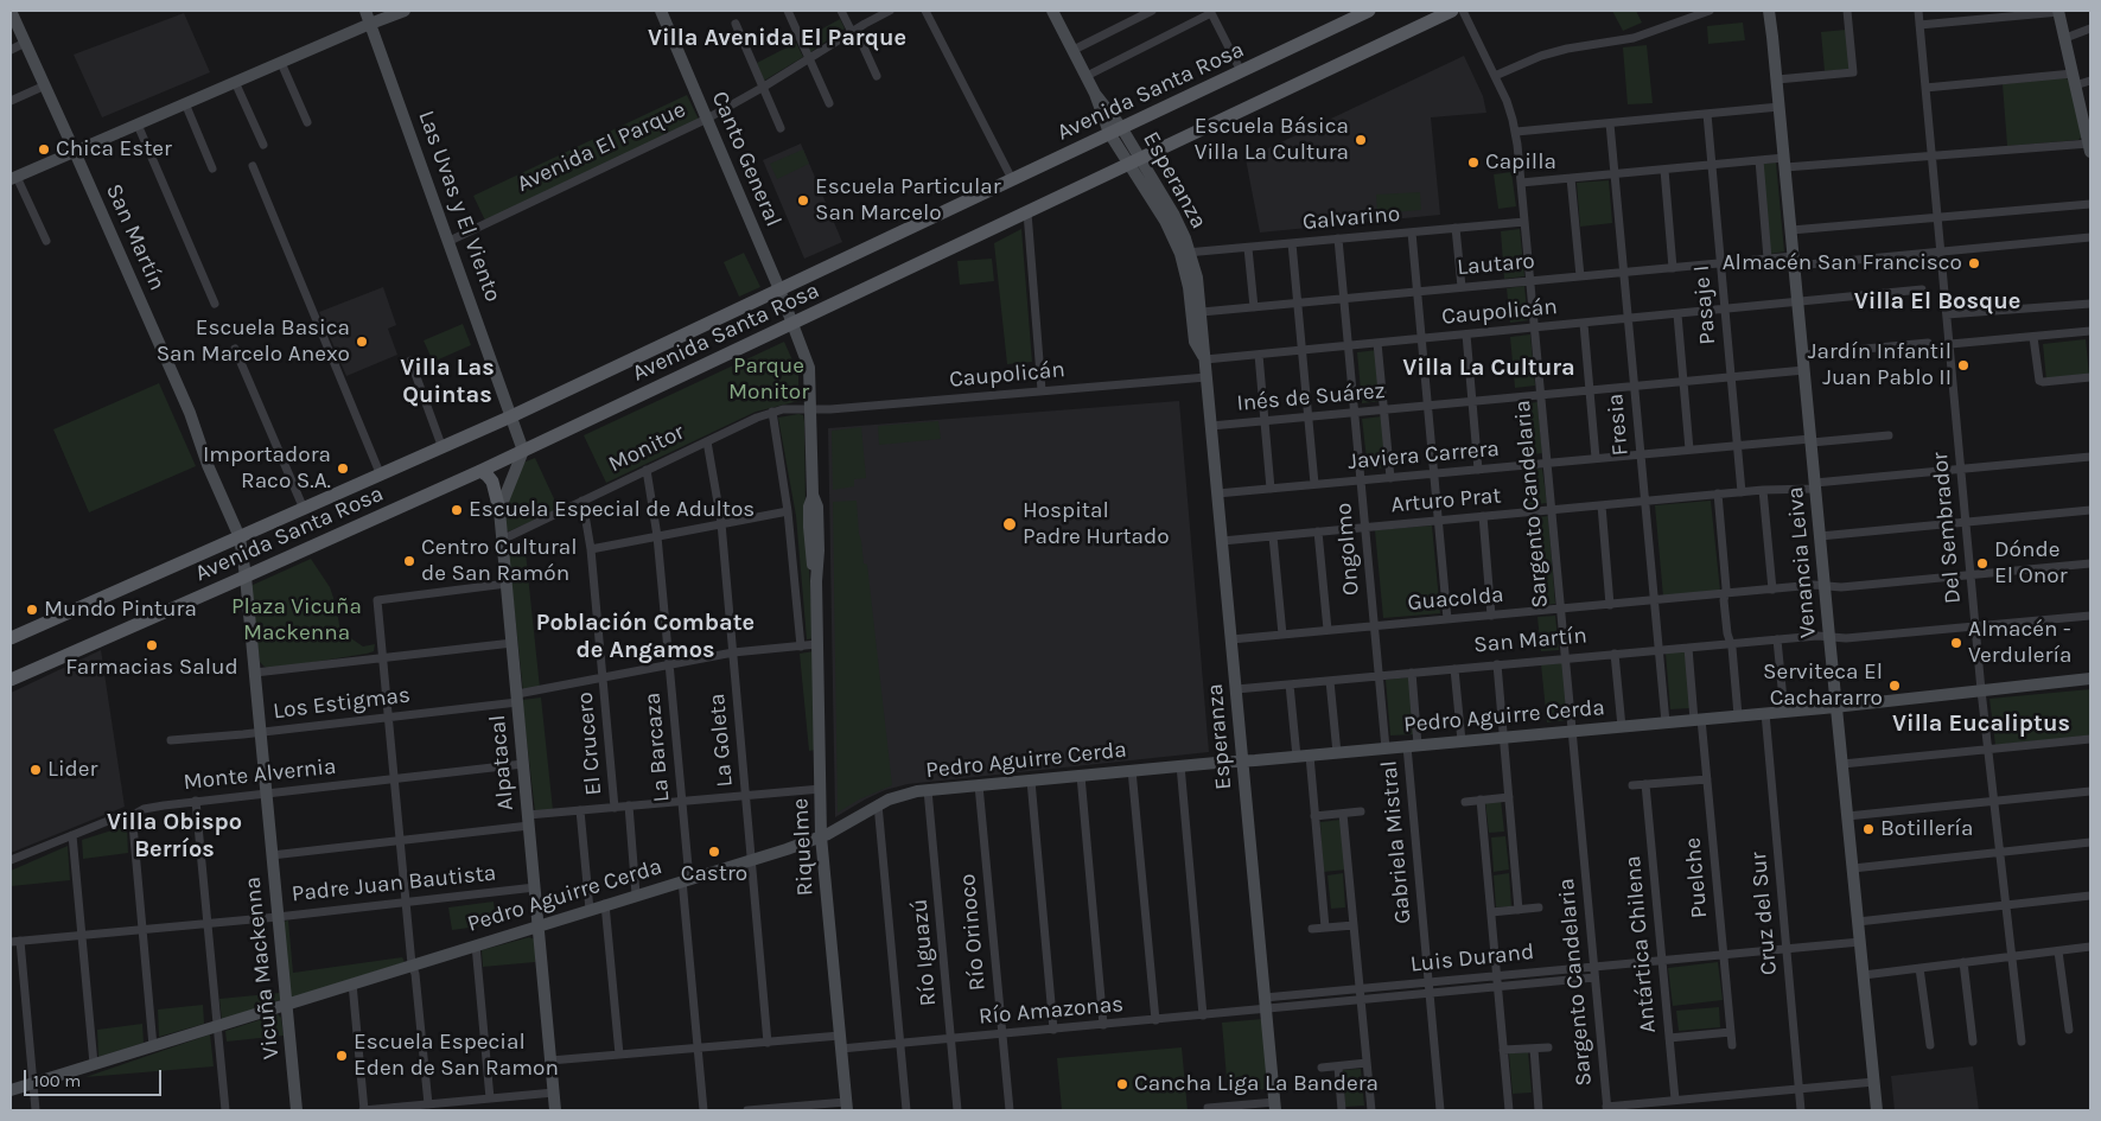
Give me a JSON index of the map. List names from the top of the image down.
{
  "streets": {
    "main road": ["Avenida Santa Rosa"],
    "street": [
      "Avenida El Parque",
      "Canto General",
      "Esperanza",
      "Las Uvas y El Viento",
      "Galvarino",
      "San Martín",
      "Lautaro",
      "Pasaje I",
      "Caupolicán",
      "Inés de Suárez",
      "Fresia",
      "Monitor",
      "Javiera Carrera",
      "Arturo Prat",
      "Sargento Candelaria",
      "Del Sembrador",
      "Ongolmo",
      "Venancia Leiva",
      "Guacolda",
      "Los Estigmas",
      "Pedro Aguirre Cerda",
      "La Goleta",
      "El Crucero",
      "La Barcaza",
      "Alpatacal",
      "Monte Alvernia",
      "Gabriela Mistral",
      "Riquelme",
      "Puelche",
      "Padre Juan Bautista",
      "Cruz del Sur",
      "Río Orinoco",
      "Antártica Chilena",
      "Río Iguazú",
      "Luis Durand",
      "Vicuña Mackenna",
      "Río Amazonas"
    ]
  },
  "crossings": [
    ["Avenida Santa Rosa", "Canto General"],
    ["Avenida Santa Rosa", "Esperanza"],
    ["Avenida Santa Rosa", "Las Uvas y El Viento"],
    ["Avenida Santa Rosa", "San Martín"],
    ["Avenida Santa Rosa", "Alpatacal"],
    ["Avenida Santa Rosa", "Riquelme"],
    ["Avenida Santa Rosa", "Vicuña Mackenna"],
    ["Avenida El Parque", "Canto General"],
    ["Avenida El Parque", "Las Uvas y El Viento"],
    ["Canto General", "Riquelme"],
    ["Esperanza", "Galvarino"],
    ["Esperanza", "San Martín"],
    ["Esperanza", "Lautaro"],
    ["Esperanza", "Caupolicán"],
    ["Esperanza", "Inés de Suárez"],
    ["Esperanza", "Javiera Carrera"],
    ["Esperanza", "Arturo Prat"],
    ["Esperanza", "Guacolda"],
    ["Esperanza", "Pedro Aguirre Cerda"],
    ["Esperanza", "Luis Durand"],
    ["Esperanza", "Río Amazonas"],
    ["Galvarino", "Sargento Candelaria"],
    ["Galvarino", "Ongolmo"],
    ["San Martín", "Fresia"],
    ["San Martín", "Sargento Candelaria"],
    ["San Martín", "Del Sembrador"],
    ["San Martín", "Ongolmo"],
    ["San Martín", "Venancia Leiva"],
    ["San Martín", "Gabriela Mistral"],
    ["San Martín", "Puelche"],
    ["San Martín", "Vicuña Mackenna"],
    ["Lautaro", "Pasaje I"],
    ["Lautaro", "Fresia"],
    ["Lautaro", "Sargento Candelaria"],
    ["Lautaro", "Del Sembrador"],
    ["Lautaro", "Ongolmo"],
    ["Lautaro", "Venancia Leiva"],
    ["Pasaje I", "Caupolicán"],
    ["Pasaje I", "Inés de Suárez"],
    ["Pasaje I", "Javiera Carrera"],
    ["Pasaje I", "Arturo Prat"],
    ["Caupolicán", "Fresia"],
    ["Caupolicán", "Monitor"],
    ["Caupolicán", "Sargento Candelaria"],
    ["Caupolicán", "Ongolmo"],
    ["Caupolicán", "Venancia Leiva"],
    ["Caupolicán", "Riquelme"],
    ["Inés de Suárez", "Fresia"],
    ["Inés de Suárez", "Sargento Candelaria"],
    ["Inés de Suárez", "Ongolmo"],
    ["Inés de Suárez", "Venancia Leiva"],
    ["Fresia", "Javiera Carrera"],
    ["Fresia", "Arturo Prat"],
    ["Fresia", "Guacolda"],
    ["Fresia", "Pedro Aguirre Cerda"],
    ["Monitor", "La Goleta"],
    ["Monitor", "El Crucero"],
    ["Monitor", "La Barcaza"],
    ["Monitor", "Alpatacal"],
    ["Monitor", "Riquelme"],
    ["Javiera Carrera", "Sargento Candelaria"],
    ["Javiera Carrera", "Ongolmo"],
    ["Javiera Carrera", "Venancia Leiva"],
    ["Arturo Prat", "Sargento Candelaria"],
    ["Arturo Prat", "Del Sembrador"],
    ["Arturo Prat", "Ongolmo"],
    ["Arturo Prat", "Venancia Leiva"],
    ["Sargento Candelaria", "Guacolda"],
    ["Sargento Candelaria", "Pedro Aguirre Cerda"],
    ["Sargento Candelaria", "Luis Durand"],
    ["Del Sembrador", "Guacolda"],
    ["Del Sembrador", "Pedro Aguirre Cerda"],
    ["Ongolmo", "Guacolda"],
    ["Ongolmo", "Pedro Aguirre Cerda"],
    ["Venancia Leiva", "Guacolda"],
    ["Venancia Leiva", "Pedro Aguirre Cerda"],
    ["Venancia Leiva", "Luis Durand"],
    ["Los Estigmas", "La Goleta"],
    ["Los Estigmas", "El Crucero"],
    ["Los Estigmas", "La Barcaza"],
    ["Los Estigmas", "Alpatacal"],
    ["Los Estigmas", "Riquelme"],
    ["Los Estigmas", "Vicuña Mackenna"],
    ["Pedro Aguirre Cerda", "La Goleta"],
    ["Pedro Aguirre Cerda", "El Crucero"],
    ["Pedro Aguirre Cerda", "La Barcaza"],
    ["Pedro Aguirre Cerda", "Alpatacal"],
    ["Pedro Aguirre Cerda", "Gabriela Mistral"],
    ["Pedro Aguirre Cerda", "Riquelme"],
    ["Pedro Aguirre Cerda", "Puelche"],
    ["Pedro Aguirre Cerda", "Cruz del Sur"],
    ["Pedro Aguirre Cerda", "Río Orinoco"],
    ["Pedro Aguirre Cerda", "Río Iguazú"],
    ["Pedro Aguirre Cerda", "Vicuña Mackenna"],
    ["Alpatacal", "Monte Alvernia"],
    ["Alpatacal", "Padre Juan Bautista"],
    ["Monte Alvernia", "Vicuña Mackenna"],
    ["Gabriela Mistral", "Luis Durand"],
    ["Riquelme", "Río Amazonas"],
    ["Puelche", "Luis Durand"],
    ["Padre Juan Bautista", "Vicuña Mackenna"],
    ["Cruz del Sur", "Luis Durand"],
    ["Río Orinoco", "Río Amazonas"],
    ["Antártica Chilena", "Luis Durand"],
    ["Río Iguazú", "Río Amazonas"],
    ["Luis Durand", "Río Amazonas"]
  ],
  "districts": [
    "Villa Avenida El Parque",
    "Villa El Bosque",
    "Villa Las Quintas",
    "Villa La Cultura",
    "Población Combate de Angamos",
    "Villa Eucaliptus",
    "Villa Obispo Berríos"
  ],
  "parks": ["Parque Monitor", "Plaza Vicuña Mackenna"],
  "places": [
    "Escuela Básica Villa La Cultura",
    "Chica Ester",
    "Capilla",
    "Escuela Particular San Marcelo",
    "Almacén San Francisco",
    "Escuela Basica San Marcelo Anexo",
    "Jardín Infantil Juan Pablo II",
    "Importadora Raco S.A.",
    "Escuela Especial de Adultos",
    "Hospital Padre Hurtado",
    "Centro Cultural de San Ramón",
    "Dónde El Onor",
    "Mundo Pintura",
    "Almacén - Verdulería",
    "Farmacias Salud",
    "Serviteca El Cachararro",
    "Lider",
    "Botillería",
    "Castro",
    "Escuela Especial Eden de San Ramon",
    "Cancha Liga La Bandera"
  ],
  "scale_bar": "100 m"
}
